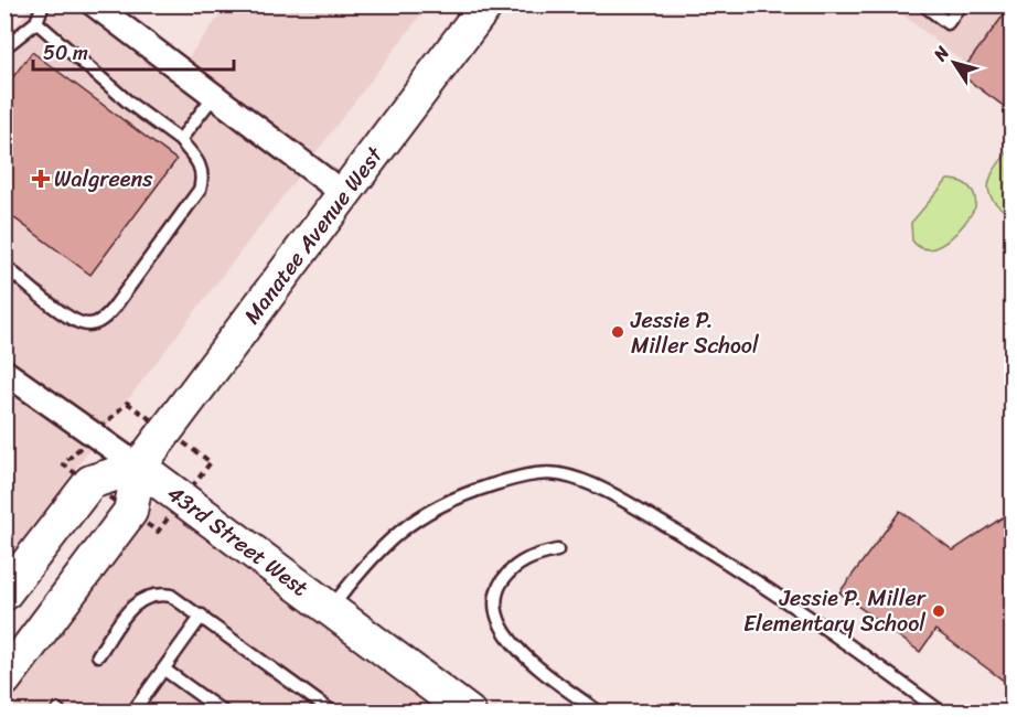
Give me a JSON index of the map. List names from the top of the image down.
{
  "streets": {
    "main road": ["Manatee Avenue West", "43rd Street West"]
  },
  "crossings": [
    ["Manatee Avenue West", "43rd Street West"]
  ],
  "places": {
    "health": ["Walgreens"],
    "other": ["Jessie P. Miller School", "Jessie P. Miller Elementary School"]
  },
  "scale_bar": "50 m",
  "north": "top left"
}
